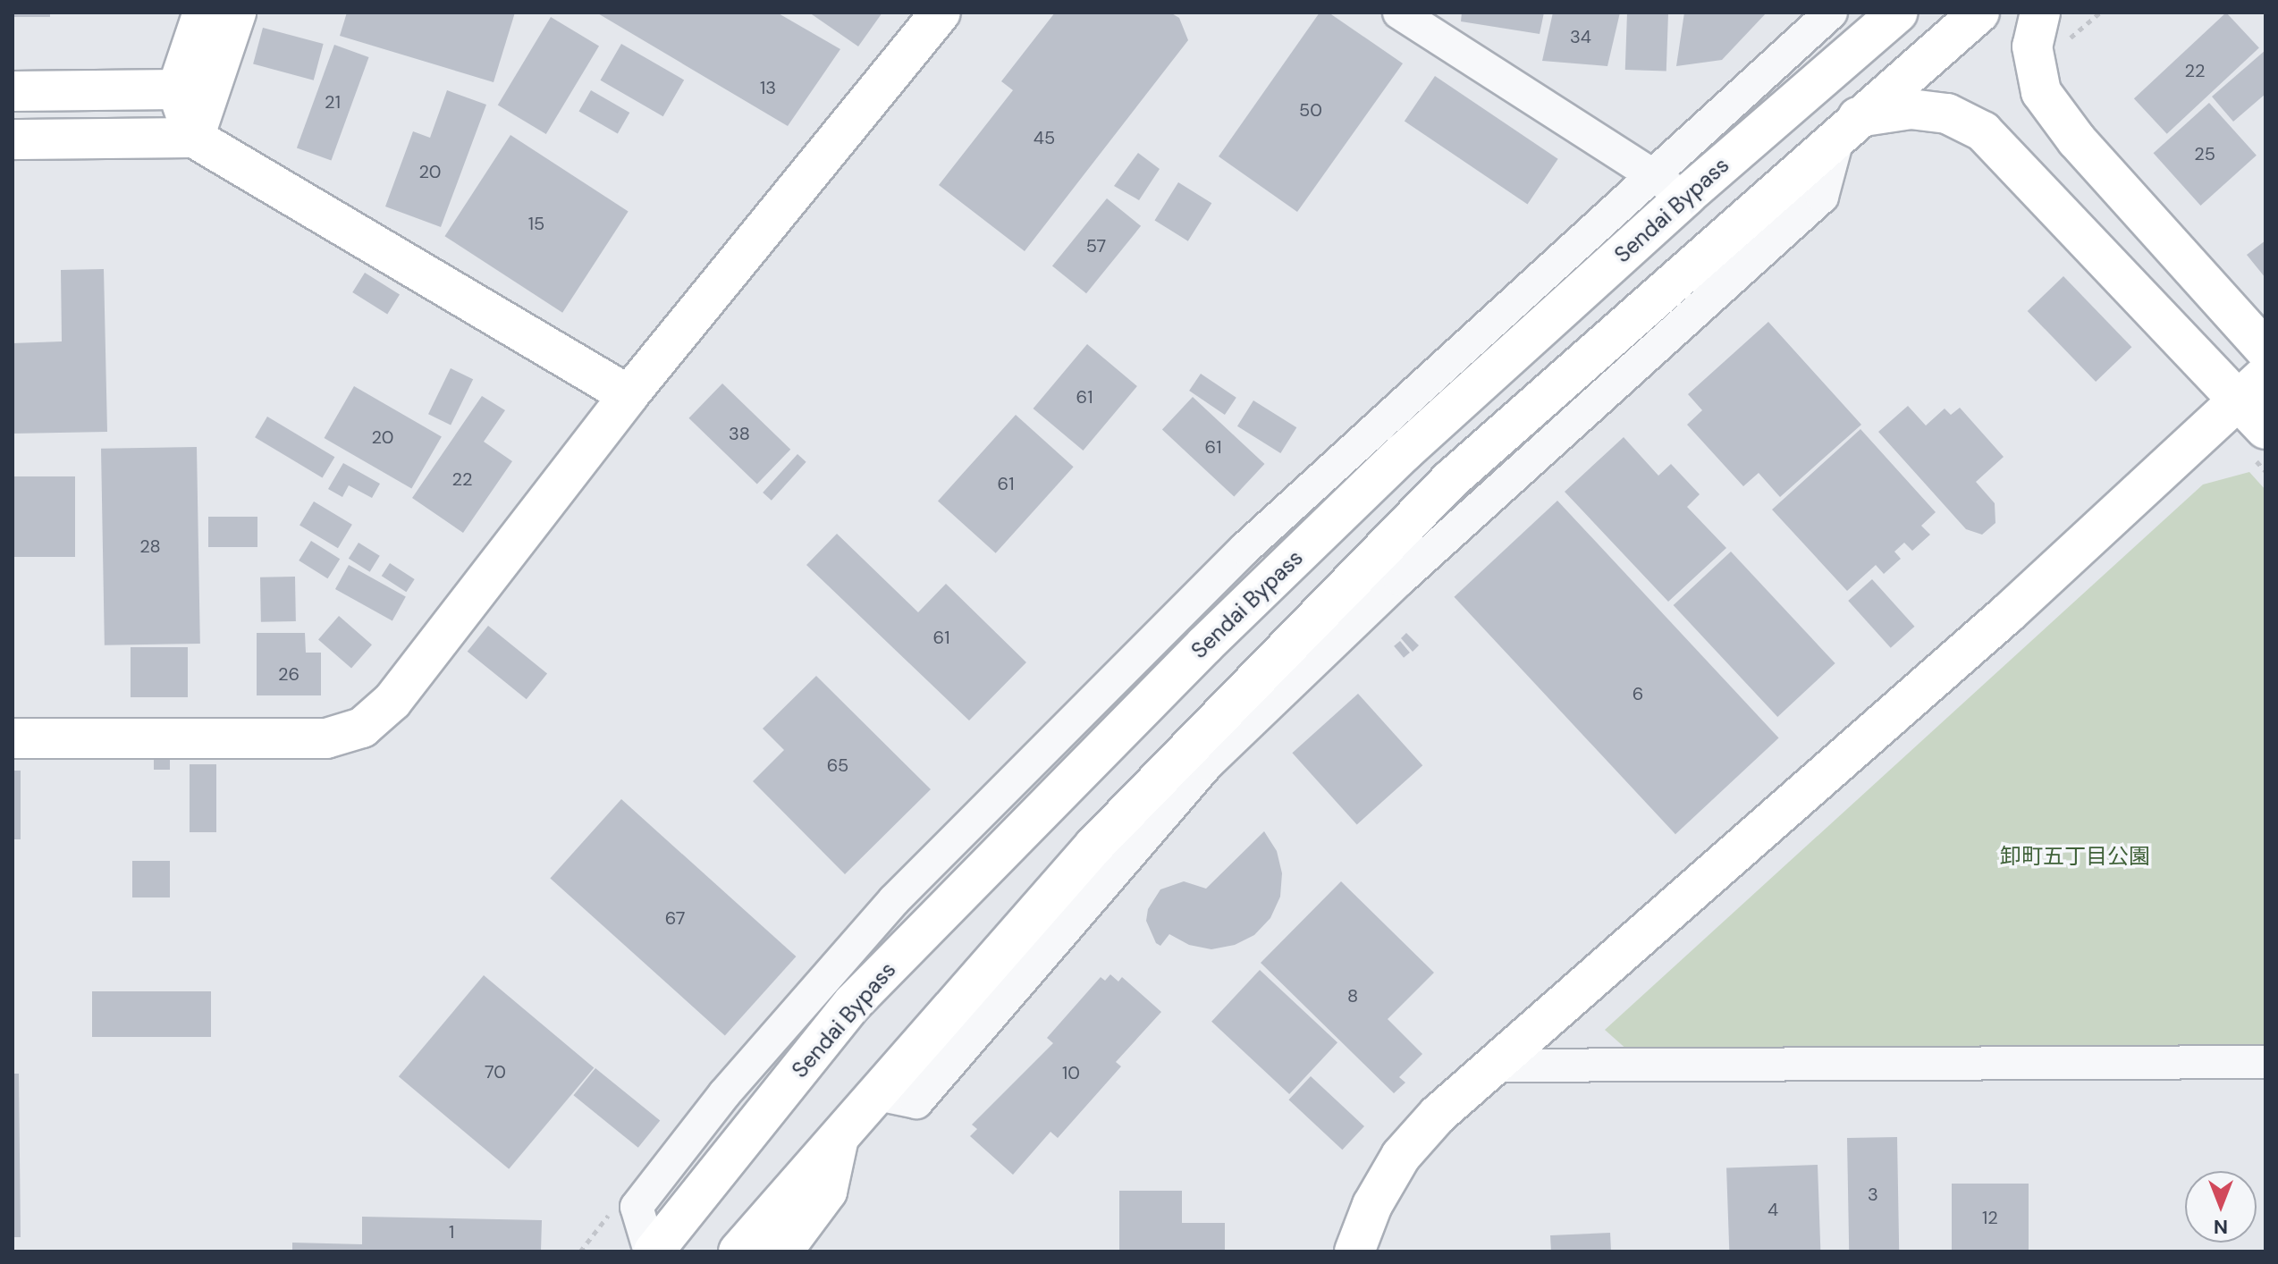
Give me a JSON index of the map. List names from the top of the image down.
{
  "streets": {
    "main road": ["Sendai Bypass"]
  },
  "parks": ["卸町五丁目公園"],
  "house_numbers": [
    "34",
    "22",
    "13",
    "21",
    "50",
    "45",
    "25",
    "20",
    "15",
    "57",
    "61",
    "38",
    "20",
    "61",
    "22",
    "61",
    "28",
    "61",
    "26",
    "6",
    "65",
    "67",
    "8",
    "70",
    "10",
    "3",
    "4",
    "12",
    "1"
  ],
  "north": "bottom"
}
